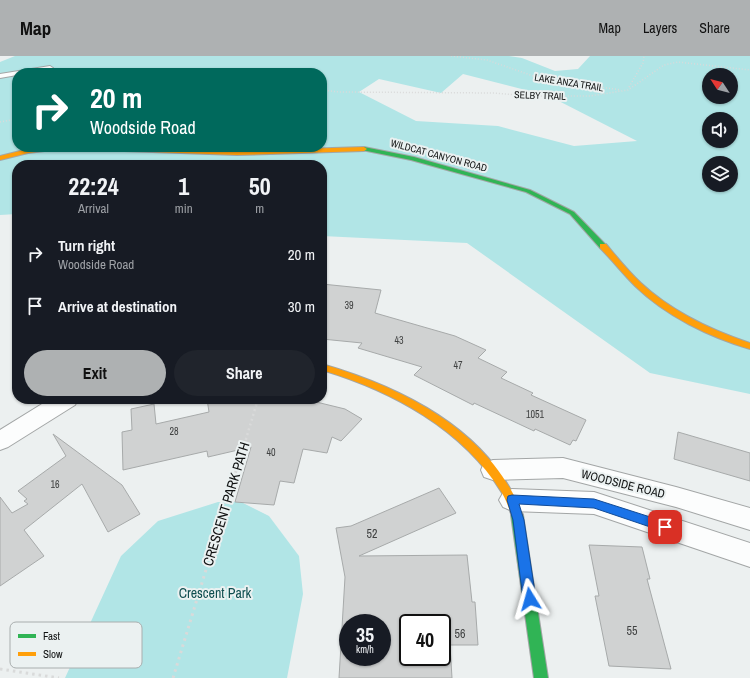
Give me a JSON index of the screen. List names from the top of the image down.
{
  "streets": {
    "street": ["WILDCAT CANYON ROAD", "WOODSIDE ROAD"],
    "path": ["LAKE ANZA TRAIL", "SELBY TRAIL", "CRESCENT PARK PATH"]
  },
  "crossings": [
    ["LAKE ANZA TRAIL", "SELBY TRAIL"]
  ],
  "parks": ["Crescent Park"],
  "house_numbers": [
    "39",
    "43",
    "47",
    "1051",
    "28",
    "40",
    "16",
    "52",
    "55",
    "56"
  ],
  "legend": ["Fast", "Slow"],
  "north": "top left",
  "page": {
    "header": "Map",
    "nav": ["Map", "Layers", "Share"],
    "turn": ["20 m", "Woodside Road"],
    "eta": [
      "22:24",
      "Arrival",
      "1",
      "min",
      "50",
      "m"
    ],
    "list": [
      {
        "name": "Turn right",
        "note": "Woodside Road",
        "value": "20 m"
      },
      {
        "name": "Arrive at destination",
        "value": "30 m"
      }
    ],
    "buttons": ["Exit", "Share"],
    "speed": "35 km/h",
    "limit": "40"
  }
}
